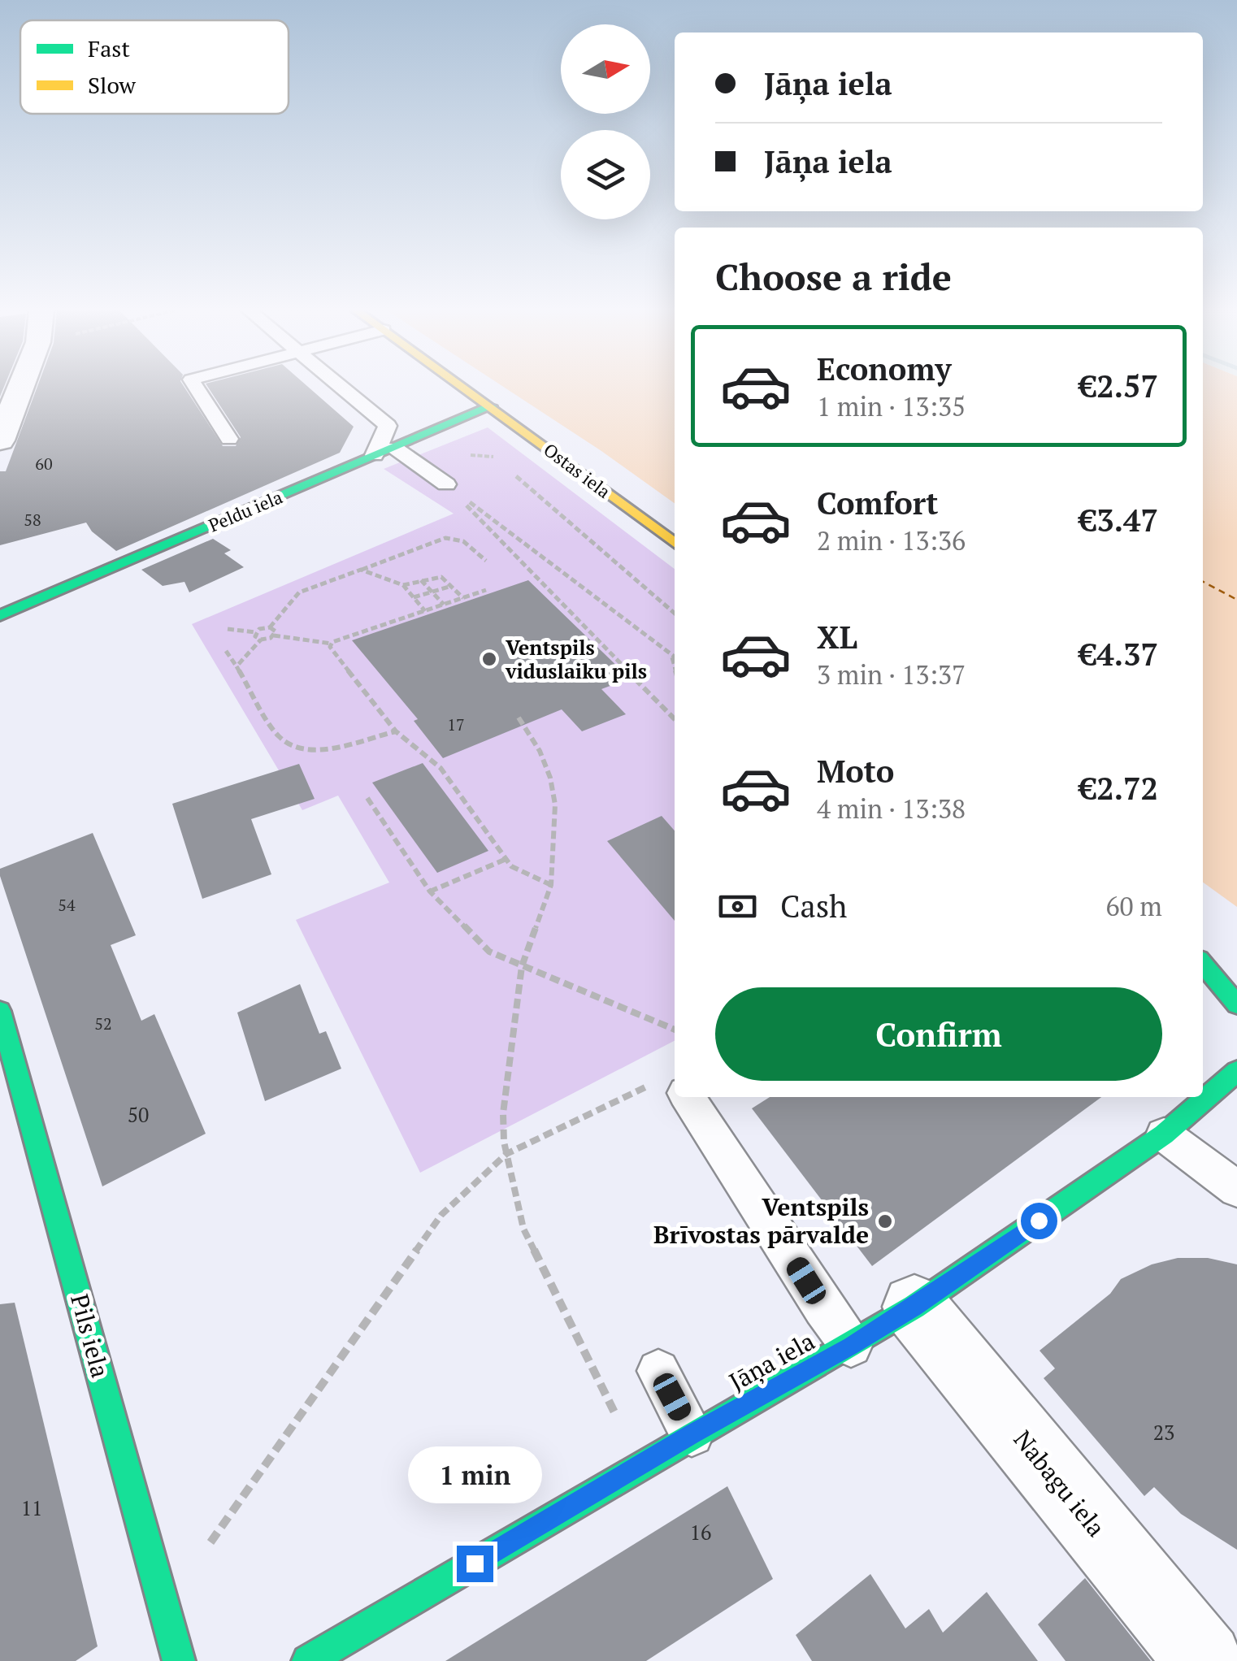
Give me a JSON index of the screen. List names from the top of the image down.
{
  "streets": {
    "street": [
      "Ostas iela",
      "Peldu iela",
      "Pils iela",
      "Jāņa iela",
      "Nabagu iela"
    ]
  },
  "crossings": [
    ["Ostas iela", "Peldu iela"],
    ["Jāņa iela", "Nabagu iela"]
  ],
  "places": ["Ventspils viduslaiku pils", "Ventspils Brīvostas pārvalde"],
  "house_numbers": [
    "60",
    "58",
    "17",
    "54",
    "52",
    "50",
    "23",
    "11",
    "16"
  ],
  "legend": ["Fast", "Slow"],
  "north": "right",
  "page": {
    "banner": ["Jāņa iela", "Jāņa iela"],
    "heading": "Choose a ride",
    "list": [
      {
        "name": "Economy",
        "note": "1 min · 13:35",
        "value": "€2.57"
      },
      {
        "name": "Comfort",
        "note": "2 min · 13:36",
        "value": "€3.47"
      },
      {
        "name": "XL",
        "note": "3 min · 13:37",
        "value": "€4.37"
      },
      {
        "name": "Moto",
        "note": "4 min · 13:38",
        "value": "€2.72"
      }
    ],
    "pay": ["Cash", "60 m"],
    "buttons": "Confirm",
    "bubble": "1 min"
  }
}
